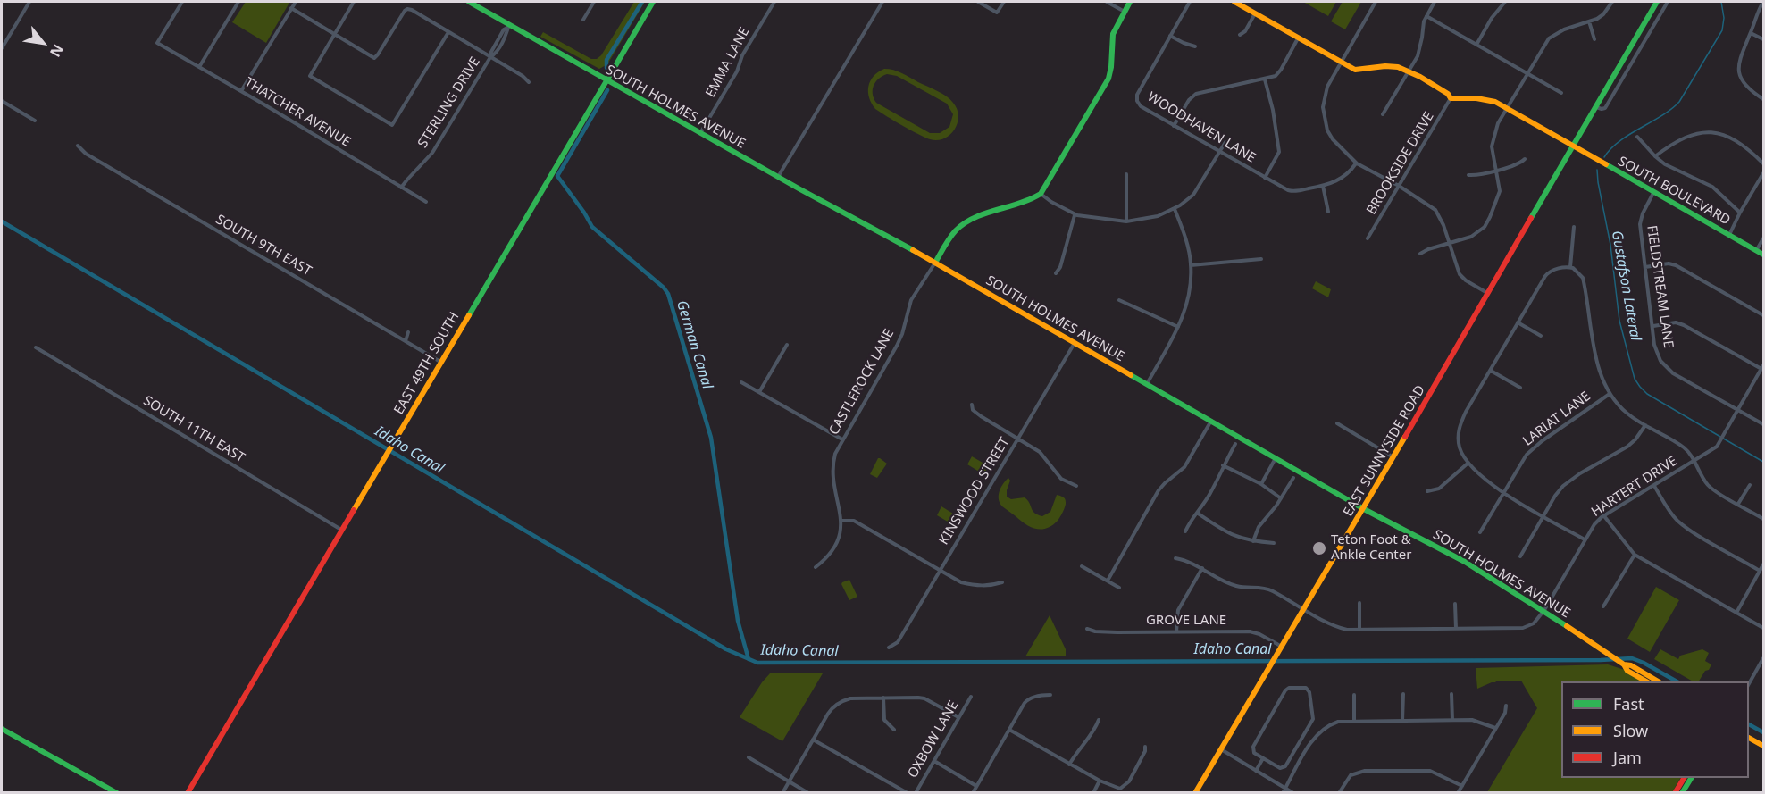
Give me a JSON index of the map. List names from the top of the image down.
{
  "streets": {
    "street": [
      "EMMA LANE",
      "STERLING DRIVE",
      "SOUTH HOLMES AVENUE",
      "THATCHER AVENUE",
      "WOODHAVEN LANE",
      "BROOKSIDE DRIVE",
      "SOUTH BOULEVARD",
      "SOUTH 9TH EAST",
      "FIELDSTREAM LANE",
      "EAST 49TH SOUTH",
      "CASTLEROCK LANE",
      "LARIAT LANE",
      "SOUTH 11TH EAST",
      "EAST SUNNYSIDE ROAD",
      "HARTERT DRIVE",
      "KINSWOOD STREET",
      "GROVE LANE",
      "OXBOW LANE"
    ]
  },
  "crossings": [
    ["EMMA LANE", "SOUTH HOLMES AVENUE"],
    ["STERLING DRIVE", "SOUTH HOLMES AVENUE"],
    ["STERLING DRIVE", "THATCHER AVENUE"],
    ["SOUTH HOLMES AVENUE", "EAST 49TH SOUTH"],
    ["SOUTH HOLMES AVENUE", "CASTLEROCK LANE"],
    ["SOUTH HOLMES AVENUE", "EAST SUNNYSIDE ROAD"],
    ["SOUTH HOLMES AVENUE", "HARTERT DRIVE"],
    ["SOUTH HOLMES AVENUE", "KINSWOOD STREET"],
    ["BROOKSIDE DRIVE", "SOUTH BOULEVARD"],
    ["SOUTH BOULEVARD", "FIELDSTREAM LANE"],
    ["SOUTH BOULEVARD", "EAST SUNNYSIDE ROAD"],
    ["SOUTH 9TH EAST", "EAST 49TH SOUTH"],
    ["FIELDSTREAM LANE", "HARTERT DRIVE"],
    ["EAST 49TH SOUTH", "SOUTH 11TH EAST"],
    ["EAST SUNNYSIDE ROAD", "HARTERT DRIVE"],
    ["EAST SUNNYSIDE ROAD", "GROVE LANE"]
  ],
  "water": ["Gustafson Lateral", "German Canal", "Idaho Canal"],
  "places": ["Teton Foot & Ankle Center"],
  "legend": ["Fast", "Slow", "Jam"],
  "north": "bottom right"
}
